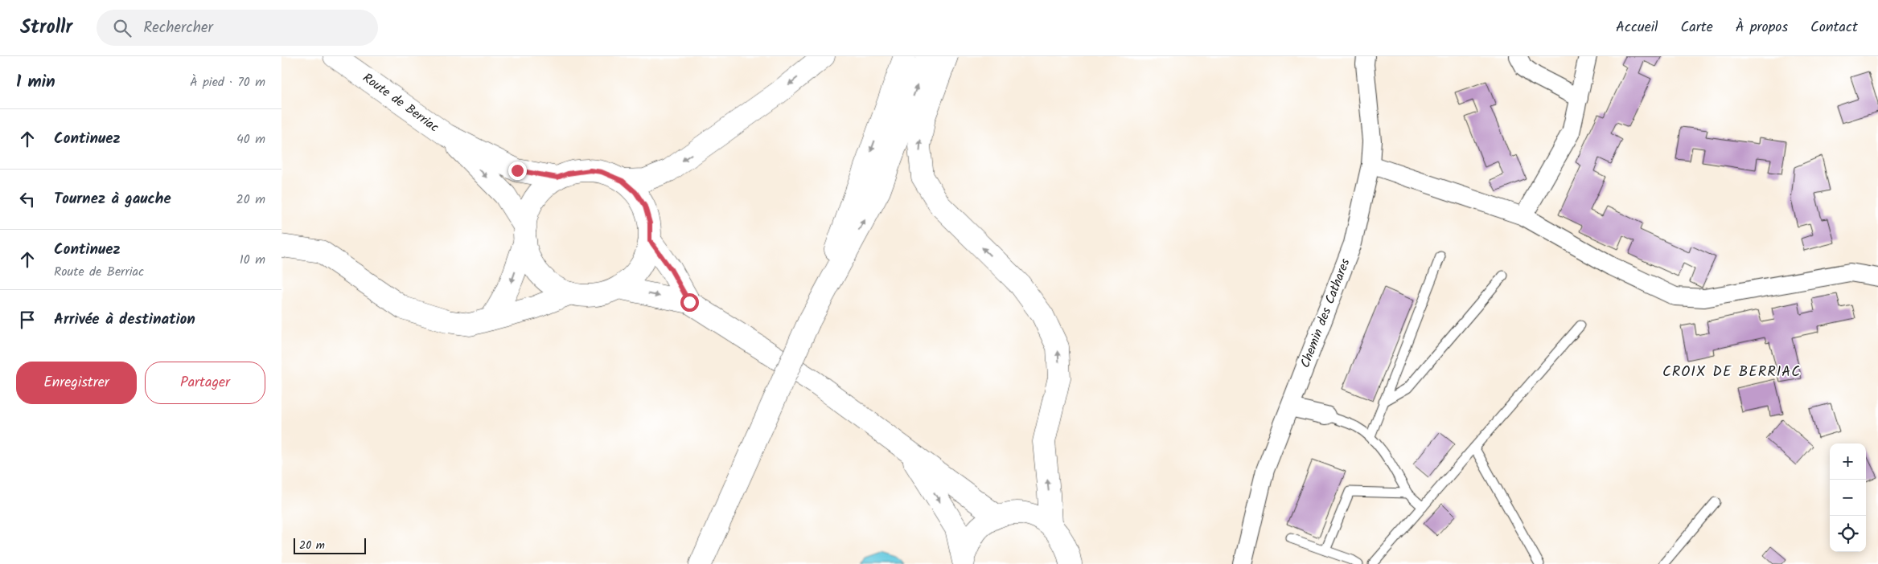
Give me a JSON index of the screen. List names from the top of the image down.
{
  "streets": {
    "main road": ["Route de Berriac"],
    "street": ["Chemin des Cathares"]
  },
  "districts": ["CROIX DE BERRIAC"],
  "scale_bar": "20 m",
  "page": {
    "header": "Strollr",
    "search": "Rechercher",
    "nav": [
      "Accueil",
      "Carte",
      "À propos",
      "Contact"
    ],
    "heading": ["1 min", "À pied · 70 m"],
    "list": [
      ["Continuez", "40 m"],
      ["Tournez à gauche", "20 m"],
      ["Continuez", "Route de Berriac", "10 m"],
      "Arrivée à destination"
    ],
    "buttons": ["Enregistrer", "Partager"],
    "map_buttons": ["+", "−"],
    "scale": "20 m"
  }
}
